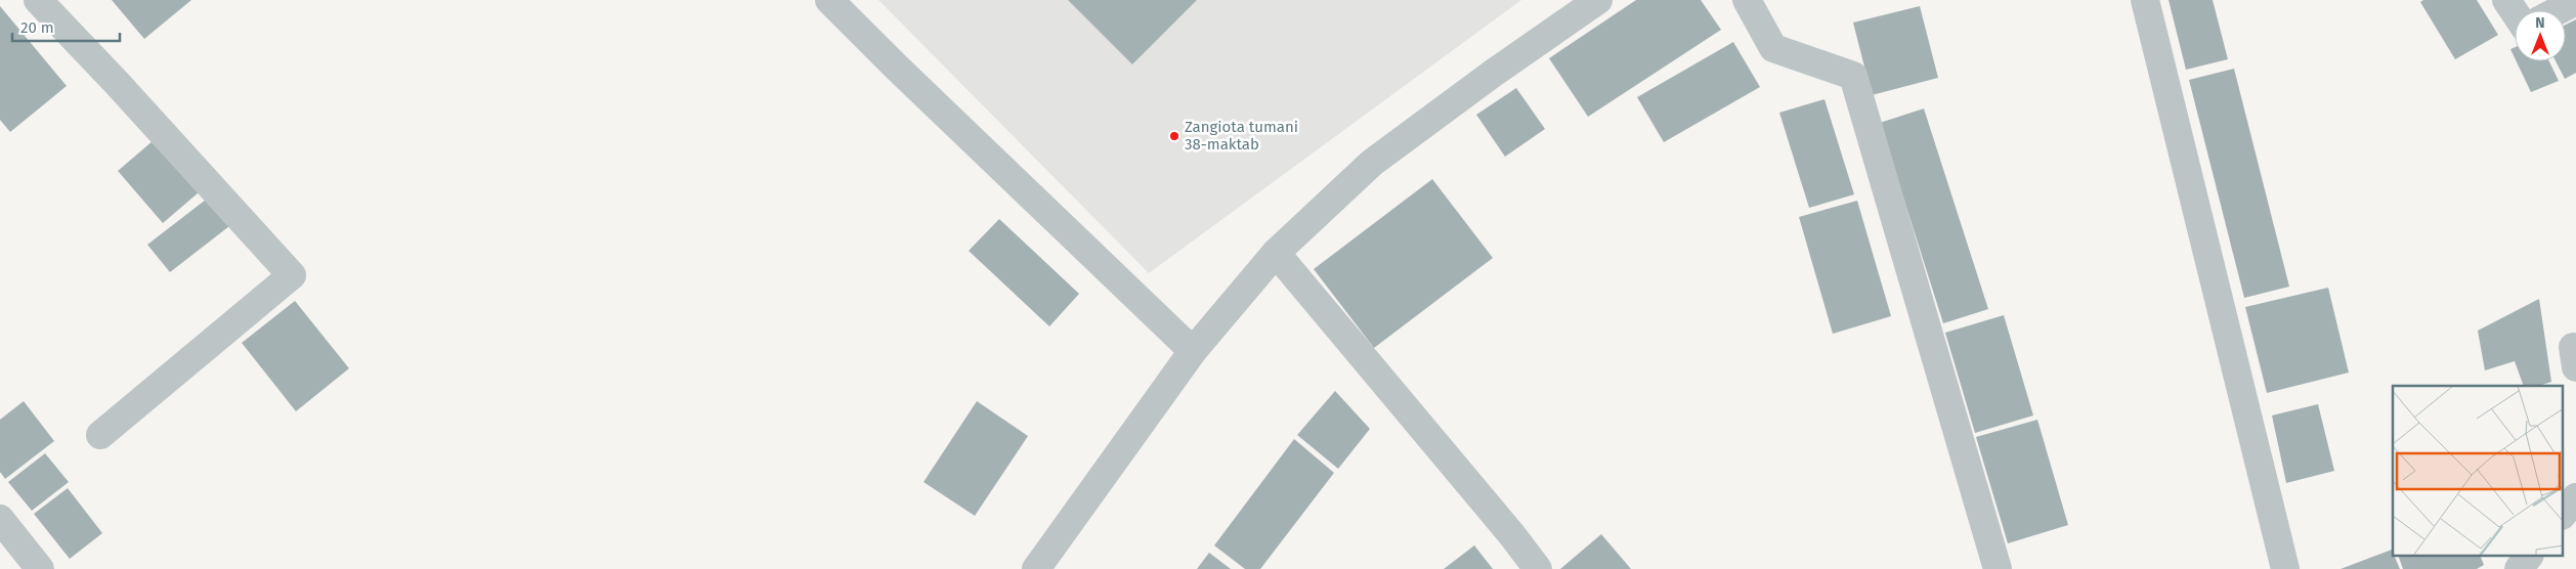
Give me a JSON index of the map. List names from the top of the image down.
{
  "places": ["Zangiota tumani 38-maktab"],
  "scale_bar": "20 m",
  "north": "top"
}
